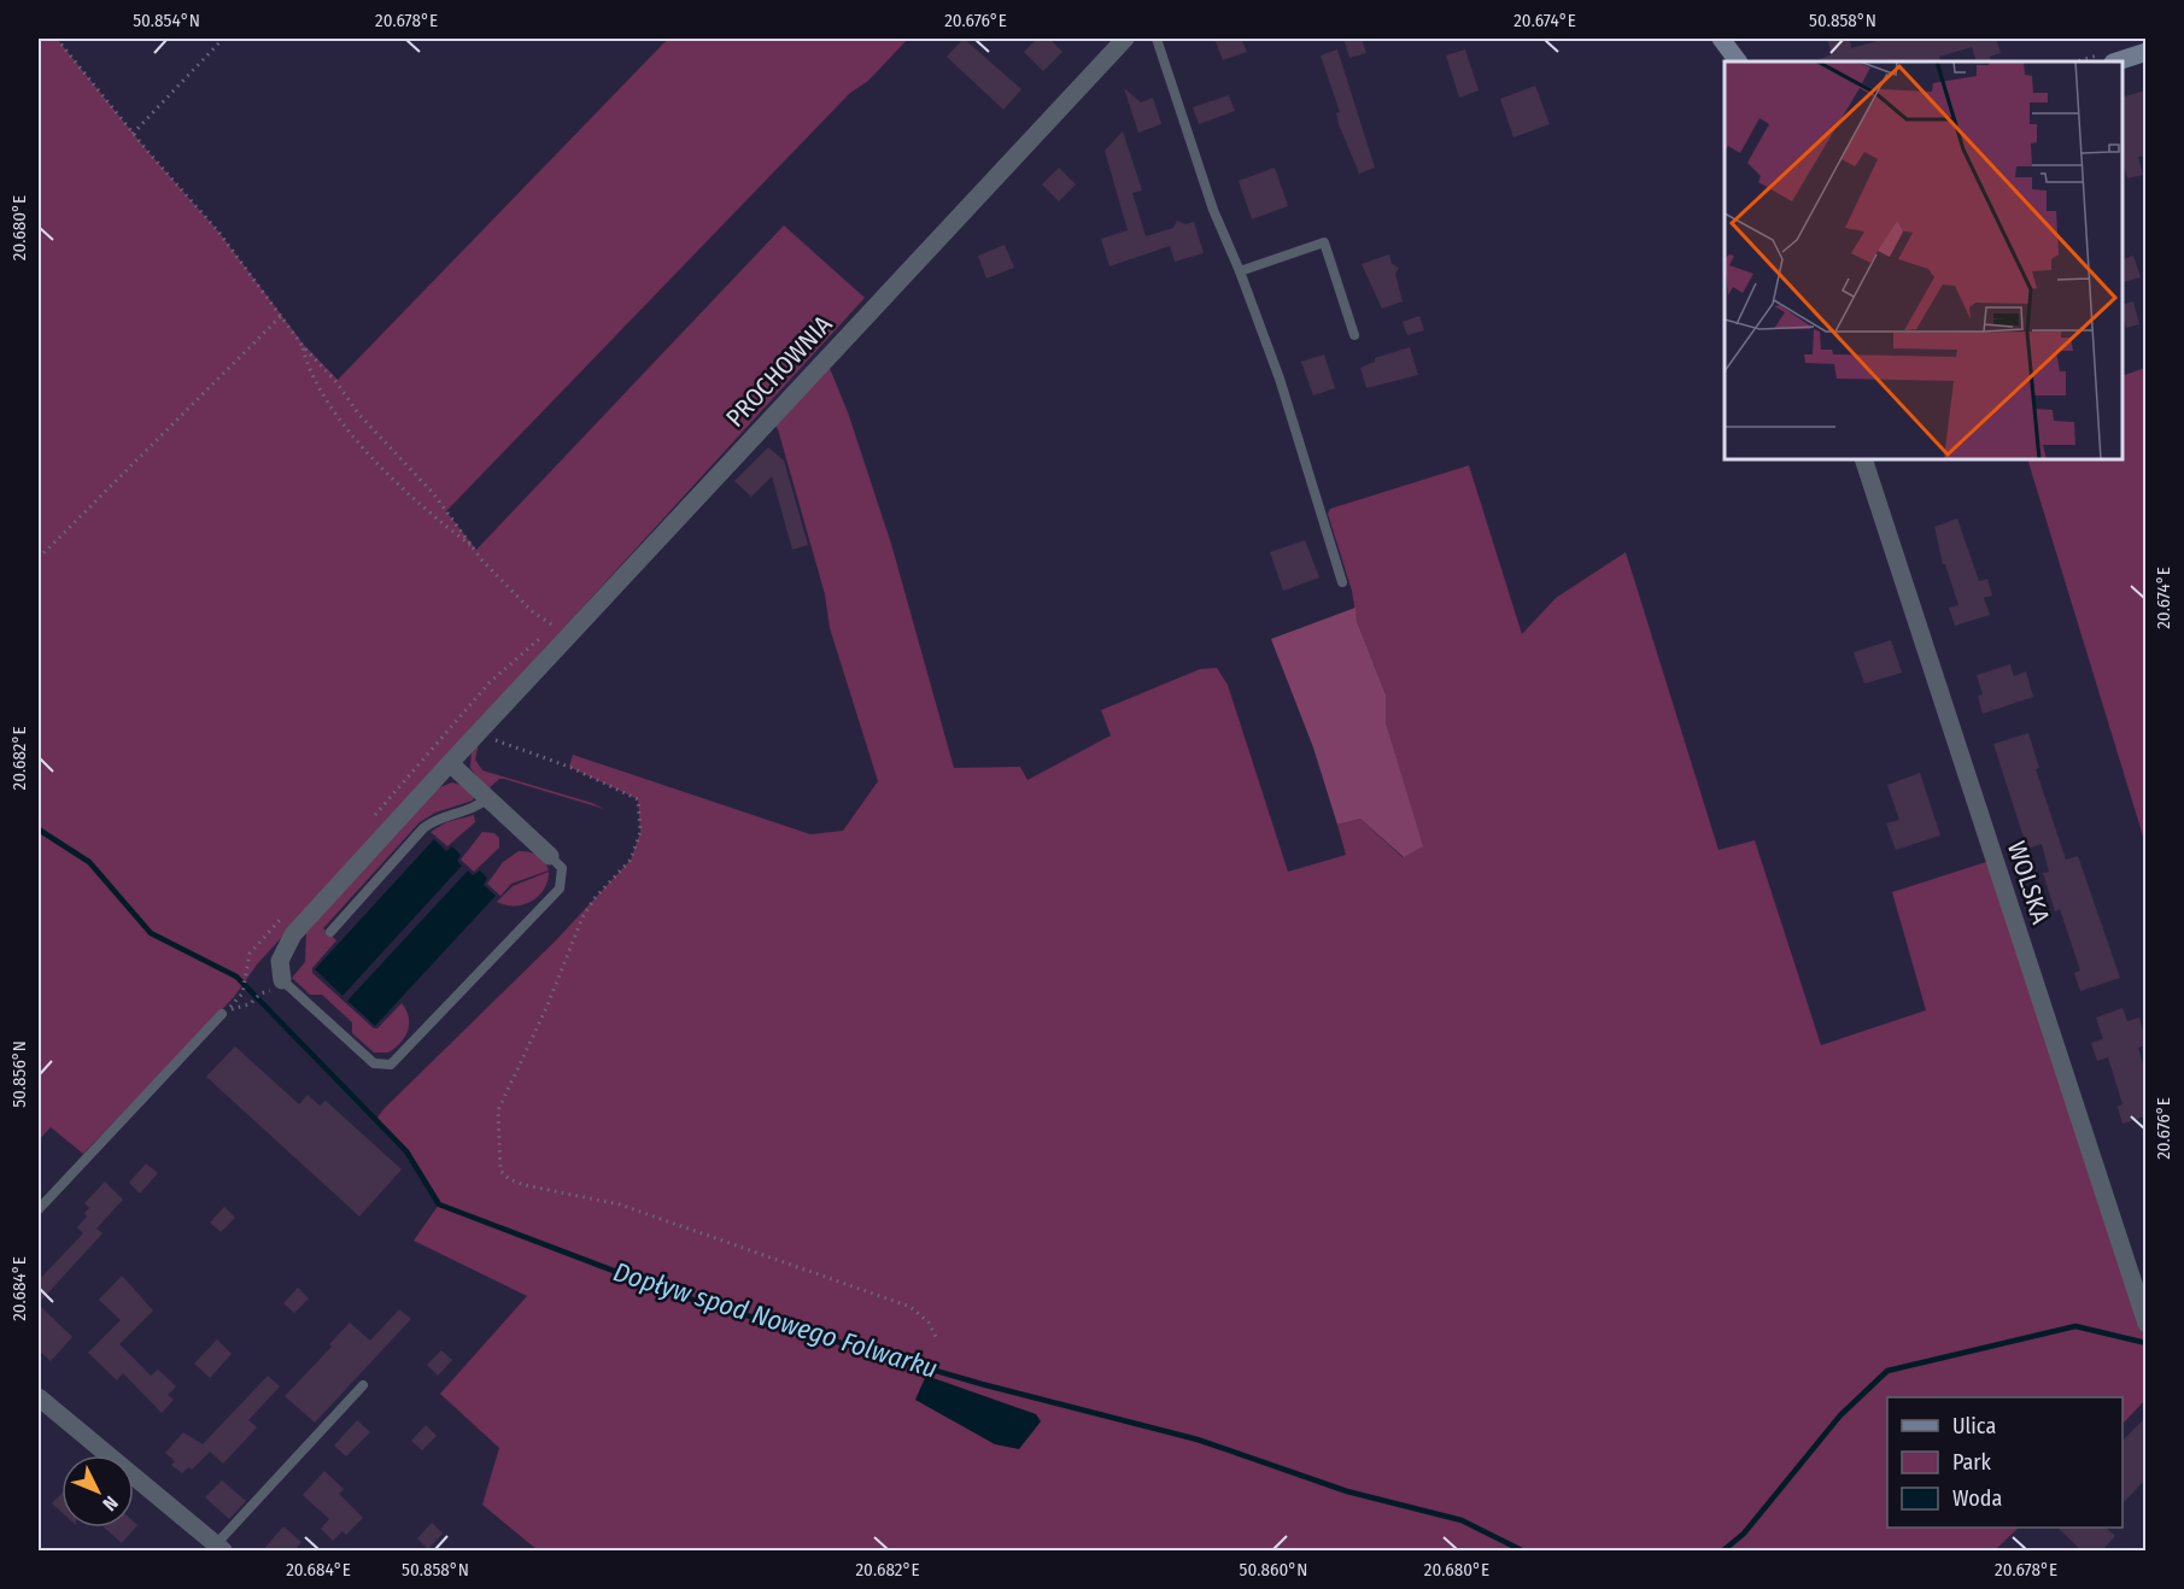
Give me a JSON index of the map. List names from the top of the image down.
{
  "streets": {
    "street": ["PROCHOWNIA", "WOLSKA"]
  },
  "water": ["Dopływ spod Nowego Folwarku"],
  "legend": ["Ulica", "Park", "Woda"],
  "north": "bottom right",
  "coordinates": [
    "50.854°N",
    "20.678°E",
    "20.676°E",
    "20.674°E",
    "50.858°N",
    "20.680°E",
    "20.682°E",
    "50.856°N",
    "20.684°E",
    "50.860°N"
  ]
}
